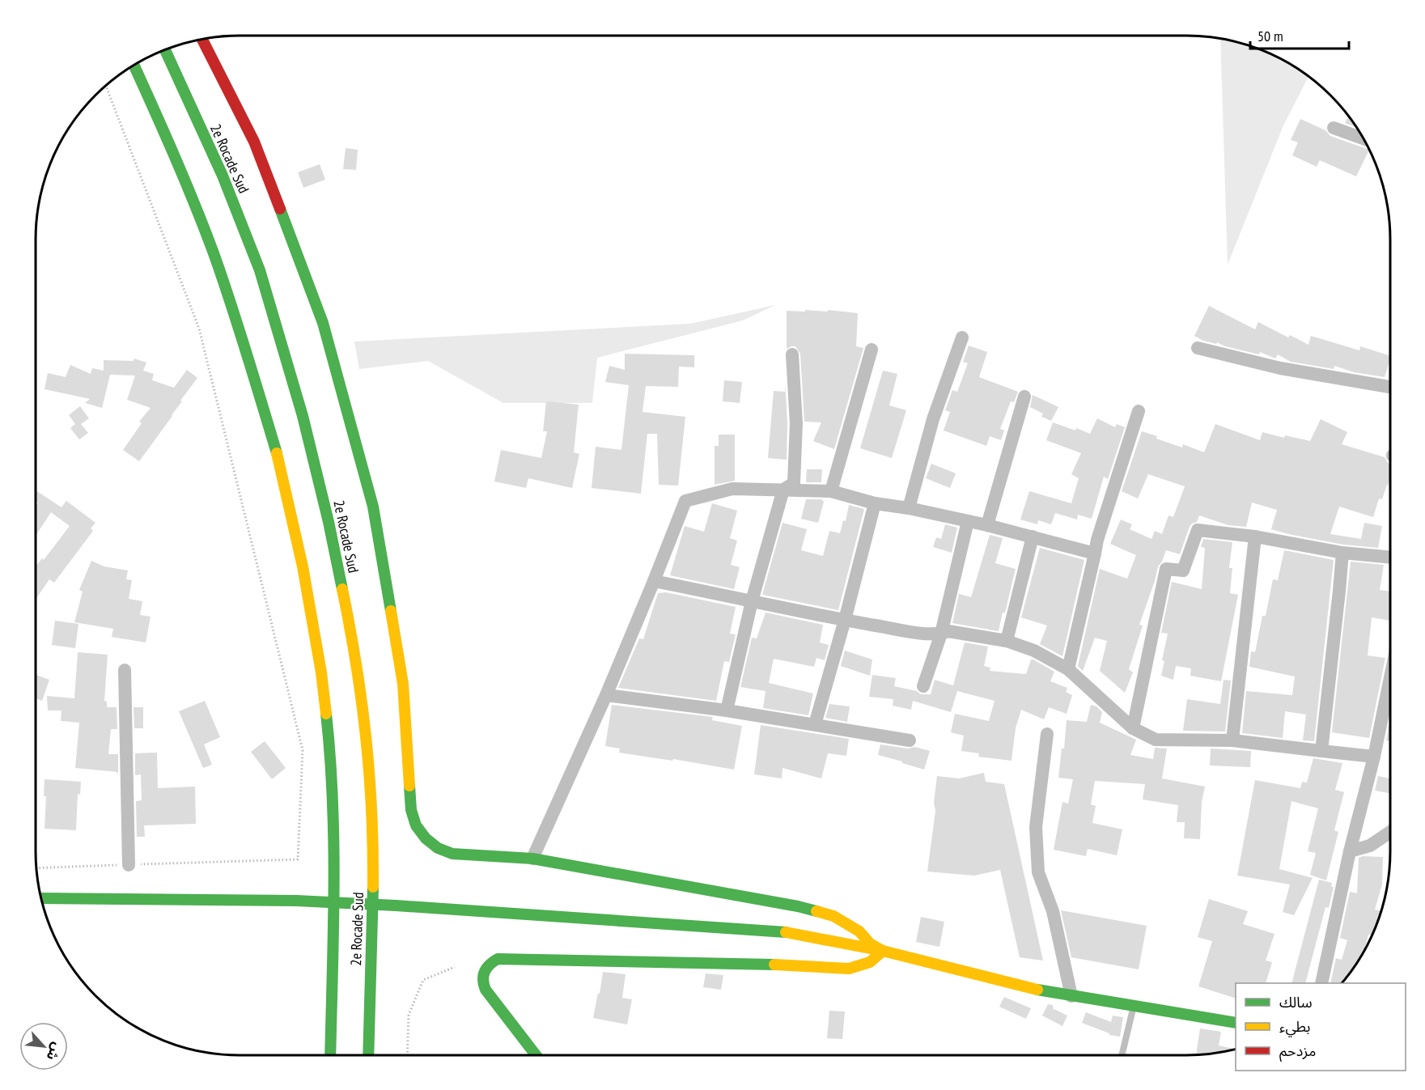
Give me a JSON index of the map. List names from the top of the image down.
{
  "streets": {
    "main road": ["2e Rocade Sud"]
  },
  "legend": ["سالك", "بطيء", "مزدحم"],
  "scale_bar": "50 m",
  "north": "bottom right"
}
